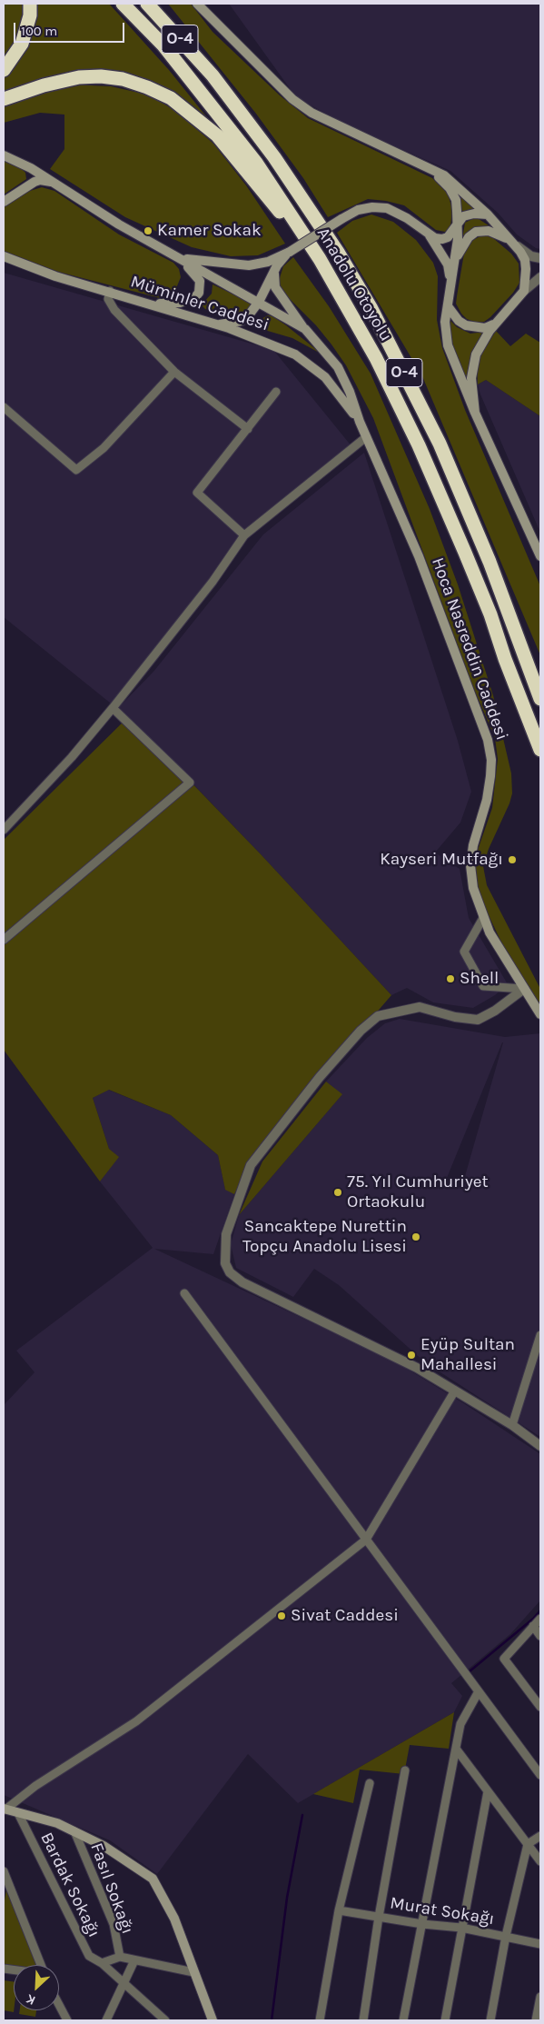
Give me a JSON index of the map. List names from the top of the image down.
{
  "streets": {
    "highway": ["O-4", "Anadolu Otoyolu"],
    "main road": ["Müminler Caddesi", "Hoca Nasreddin Caddesi"],
    "street": ["Bardak Sokağı", "Fasıl Sokağı", "Murat Sokağı"]
  },
  "crossings": [
    ["Müminler Caddesi", "Hoca Nasreddin Caddesi"]
  ],
  "places": [
    "Kamer Sokak",
    "Kayseri Mutfağı",
    "Shell",
    "75. Yıl Cumhuriyet Ortaokulu",
    "Sancaktepe Nurettin Topçu Anadolu Lisesi",
    "Eyüp Sultan Mahallesi",
    "Sivat Caddesi"
  ],
  "scale_bar": "100 m",
  "north": "bottom left"
}
